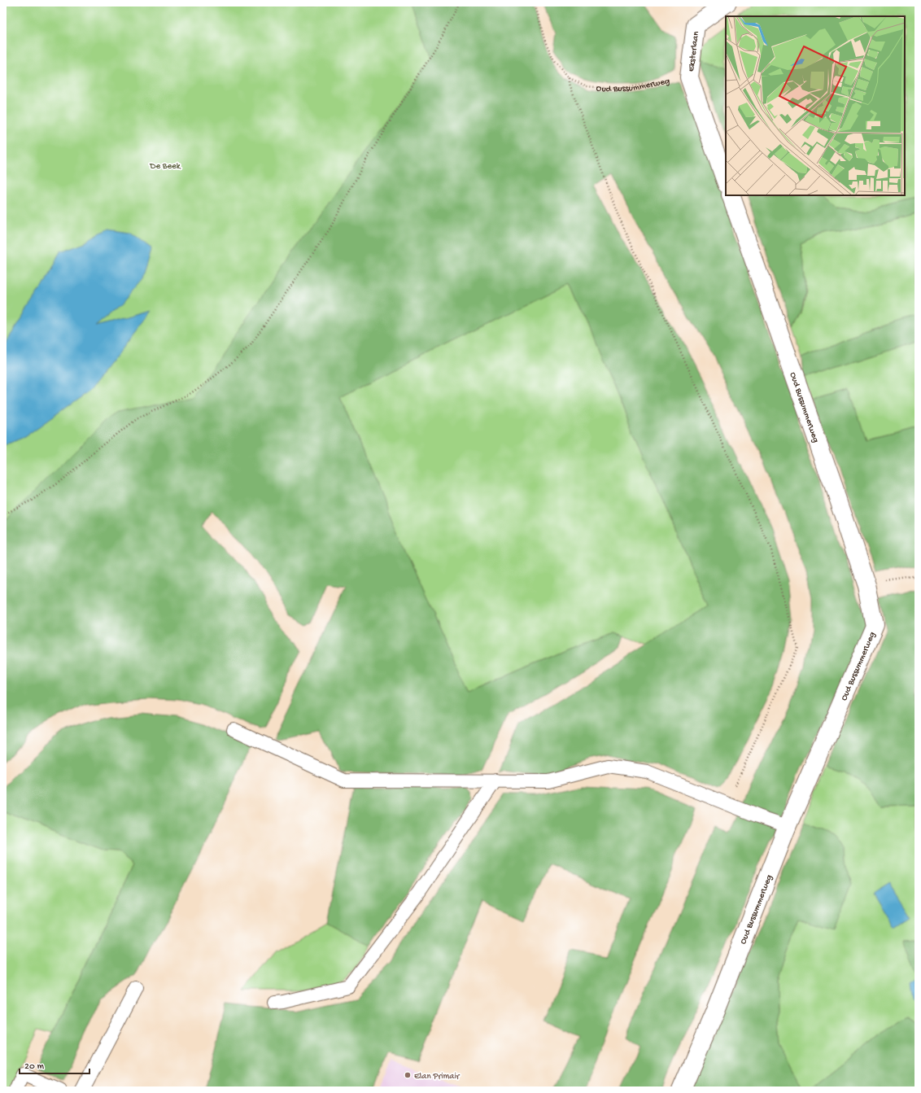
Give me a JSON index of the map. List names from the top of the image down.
{
  "streets": {
    "street": ["Eksterlaan", "Oud Bussummerweg"]
  },
  "crossings": [
    ["Eksterlaan", "Oud Bussummerweg"]
  ],
  "parks": ["De Beek"],
  "places": ["Elan Primair"],
  "scale_bar": "20 m"
}
